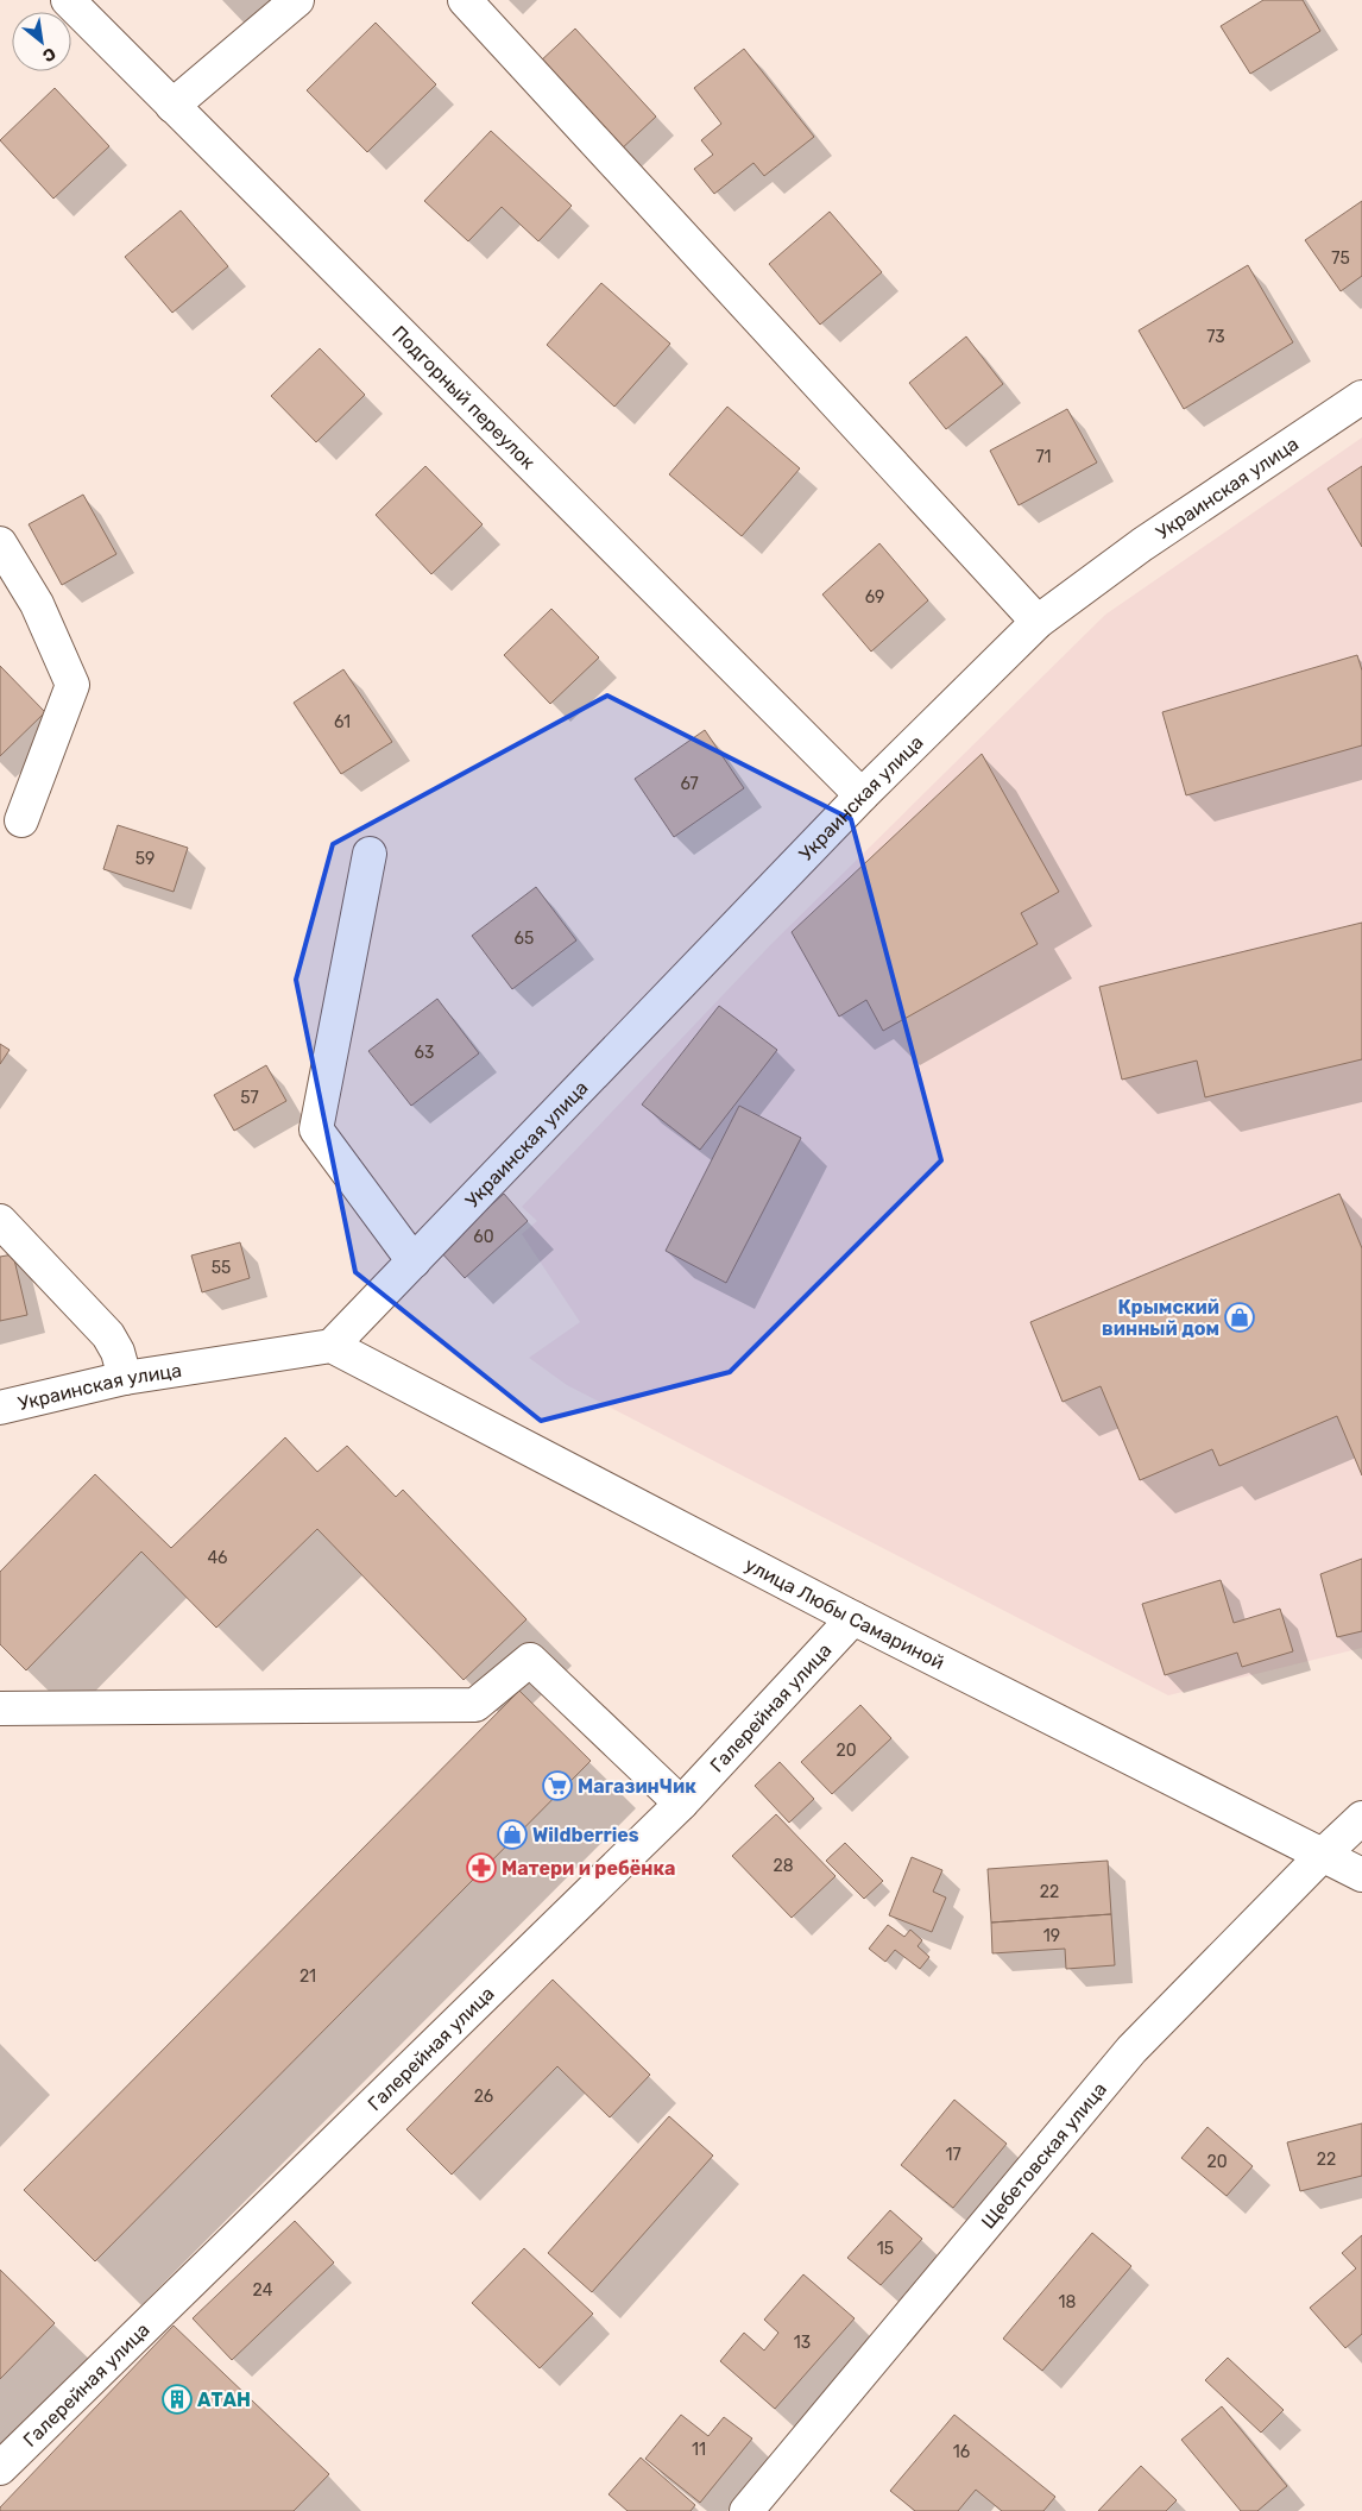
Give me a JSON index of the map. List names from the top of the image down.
{
  "streets": {
    "street": [
      "Подгорный переулок",
      "Украинская улица",
      "улица Любы Самариной",
      "Галерейная улица",
      "Щебетовская улица"
    ]
  },
  "crossings": [
    ["Подгорный переулок", "Украинская улица"],
    ["Украинская улица", "улица Любы Самариной"],
    ["улица Любы Самариной", "Галерейная улица"],
    ["улица Любы Самариной", "Щебетовская улица"]
  ],
  "places": {
    "shop": ["Крымский винный дом", "Wildberries"],
    "supermarket": ["МагазинЧик"],
    "pharmacy": ["Матери и ребёнка"],
    "building": ["АТАН"]
  },
  "house_numbers": [
    "75",
    "73",
    "71",
    "69",
    "61",
    "67",
    "59",
    "65",
    "63",
    "57",
    "60",
    "55",
    "46",
    "20",
    "28",
    "22",
    "19",
    "21",
    "26",
    "17",
    "22",
    "20",
    "15",
    "24",
    "18",
    "13",
    "11",
    "16"
  ],
  "north": "bottom right"
}
